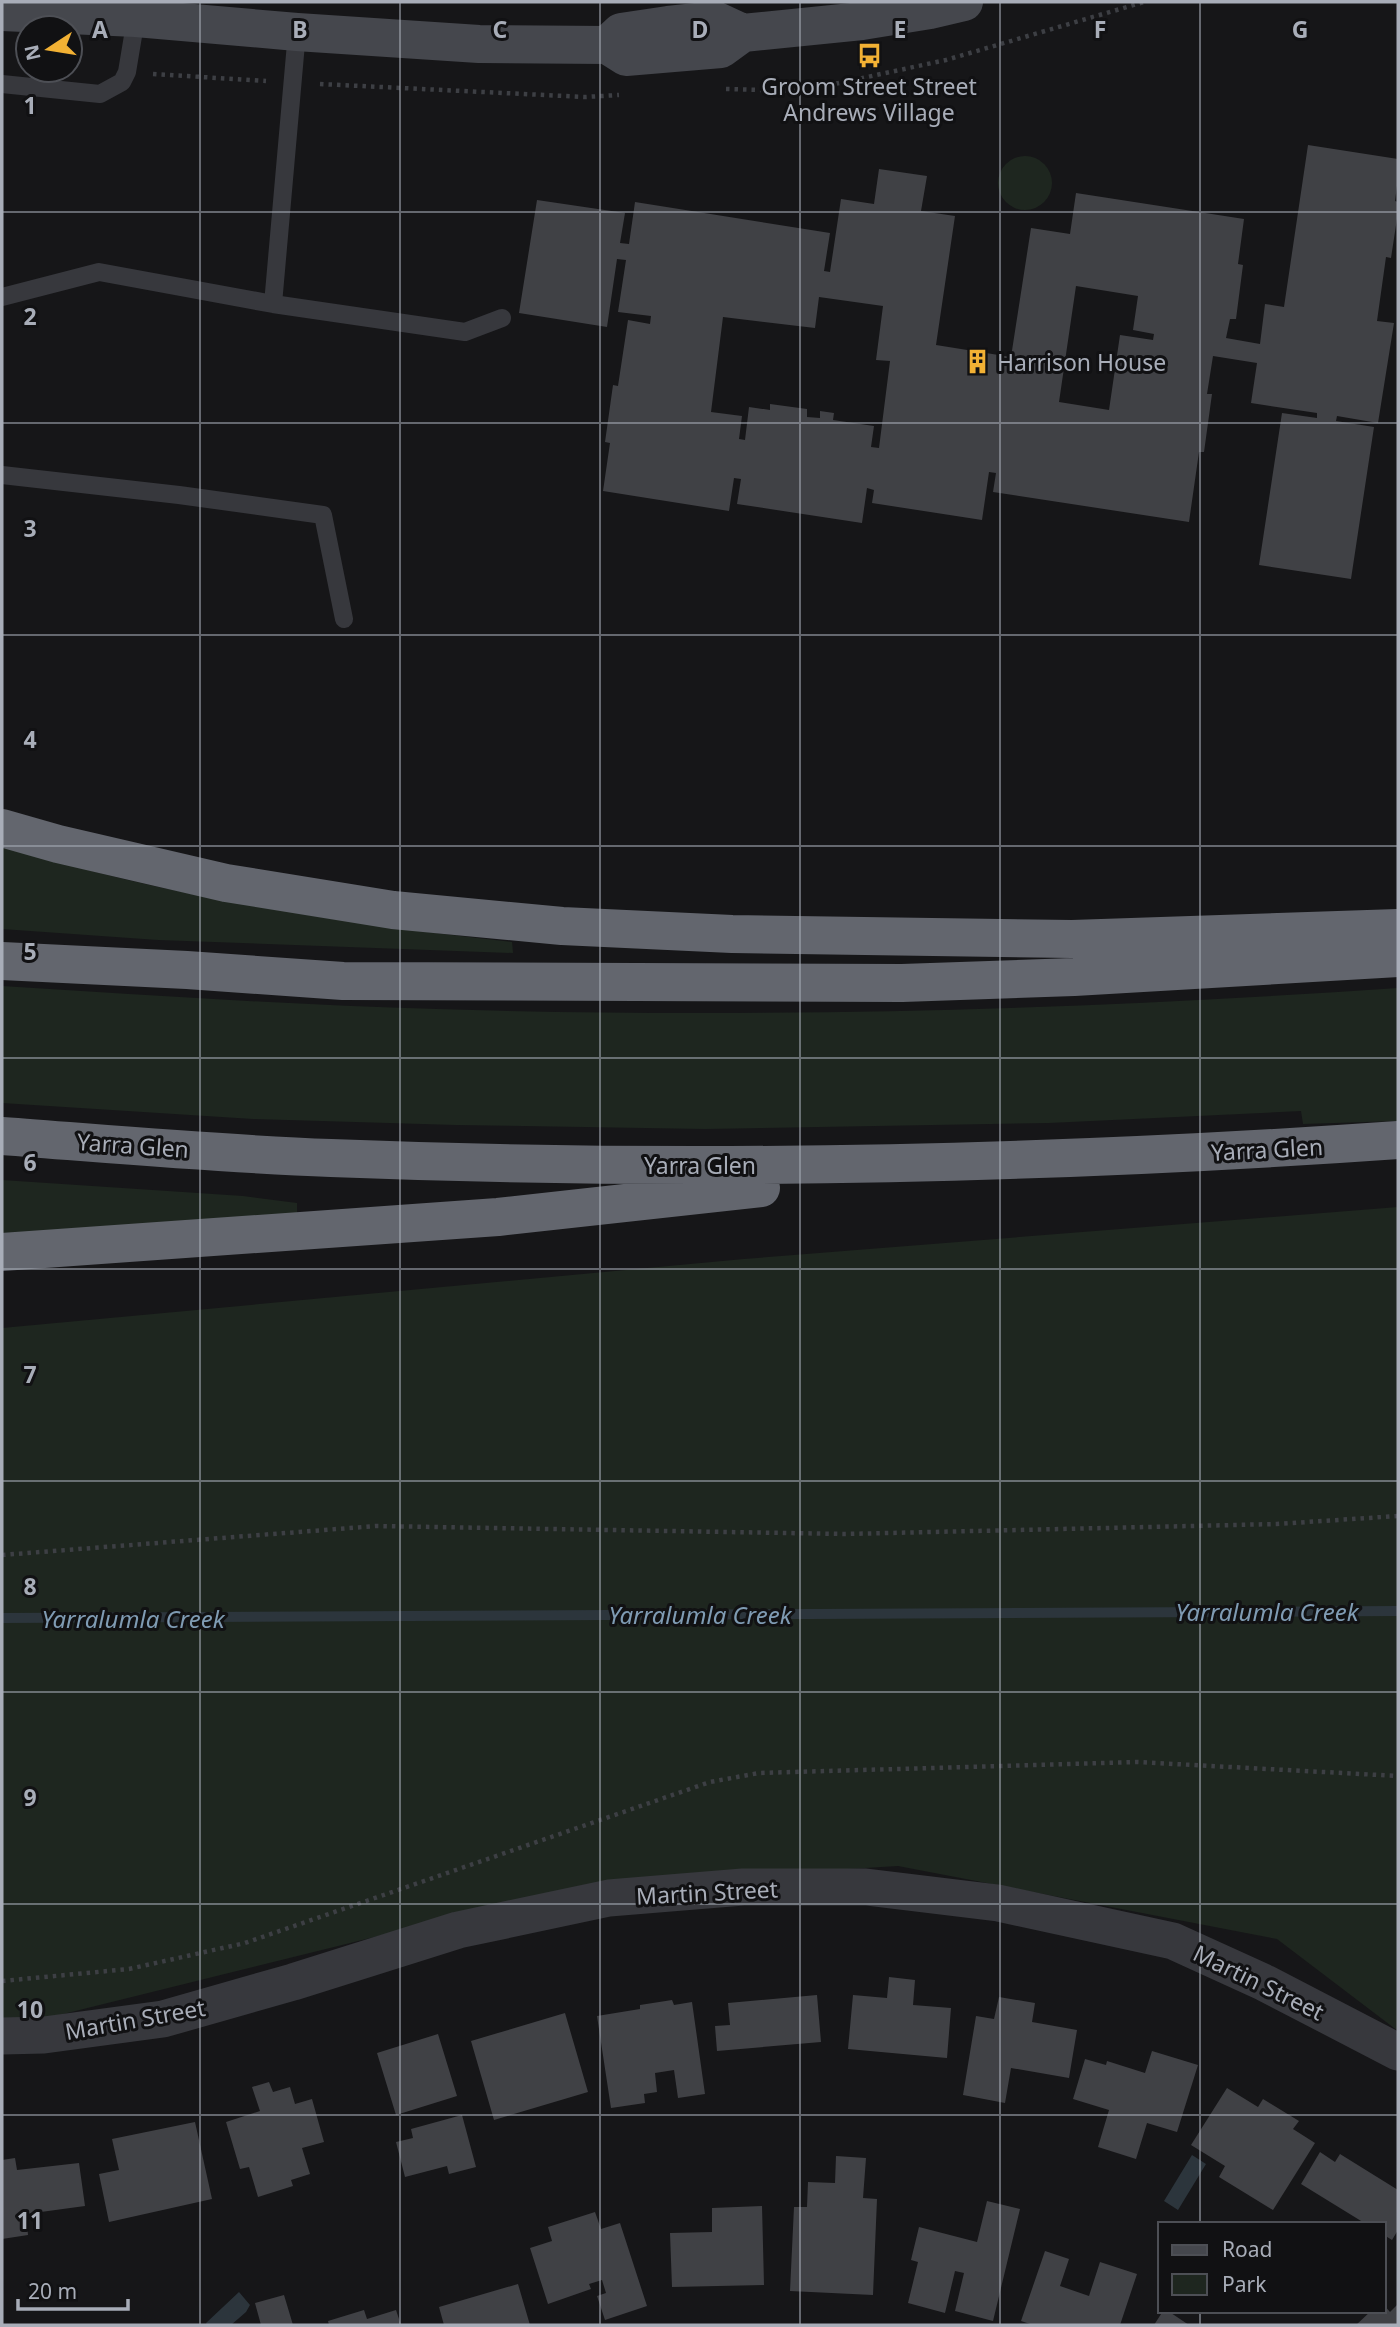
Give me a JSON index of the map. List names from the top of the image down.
{
  "streets": {
    "highway": ["Yarra Glen"],
    "street": ["Martin Street"]
  },
  "water": ["Yarralumla Creek"],
  "places": {
    "bus stop": ["Groom Street Street Andrews Village"],
    "building": ["Harrison House"]
  },
  "legend": ["Road", "Park"],
  "scale_bar": "20 m",
  "north": "left",
  "grid": {
    "columns": [
      "A",
      "B",
      "C",
      "D",
      "E",
      "F",
      "G"
    ],
    "rows": [
      "1",
      "2",
      "3",
      "4",
      "5",
      "6",
      "7",
      "8",
      "9",
      "10",
      "11"
    ]
  }
}
